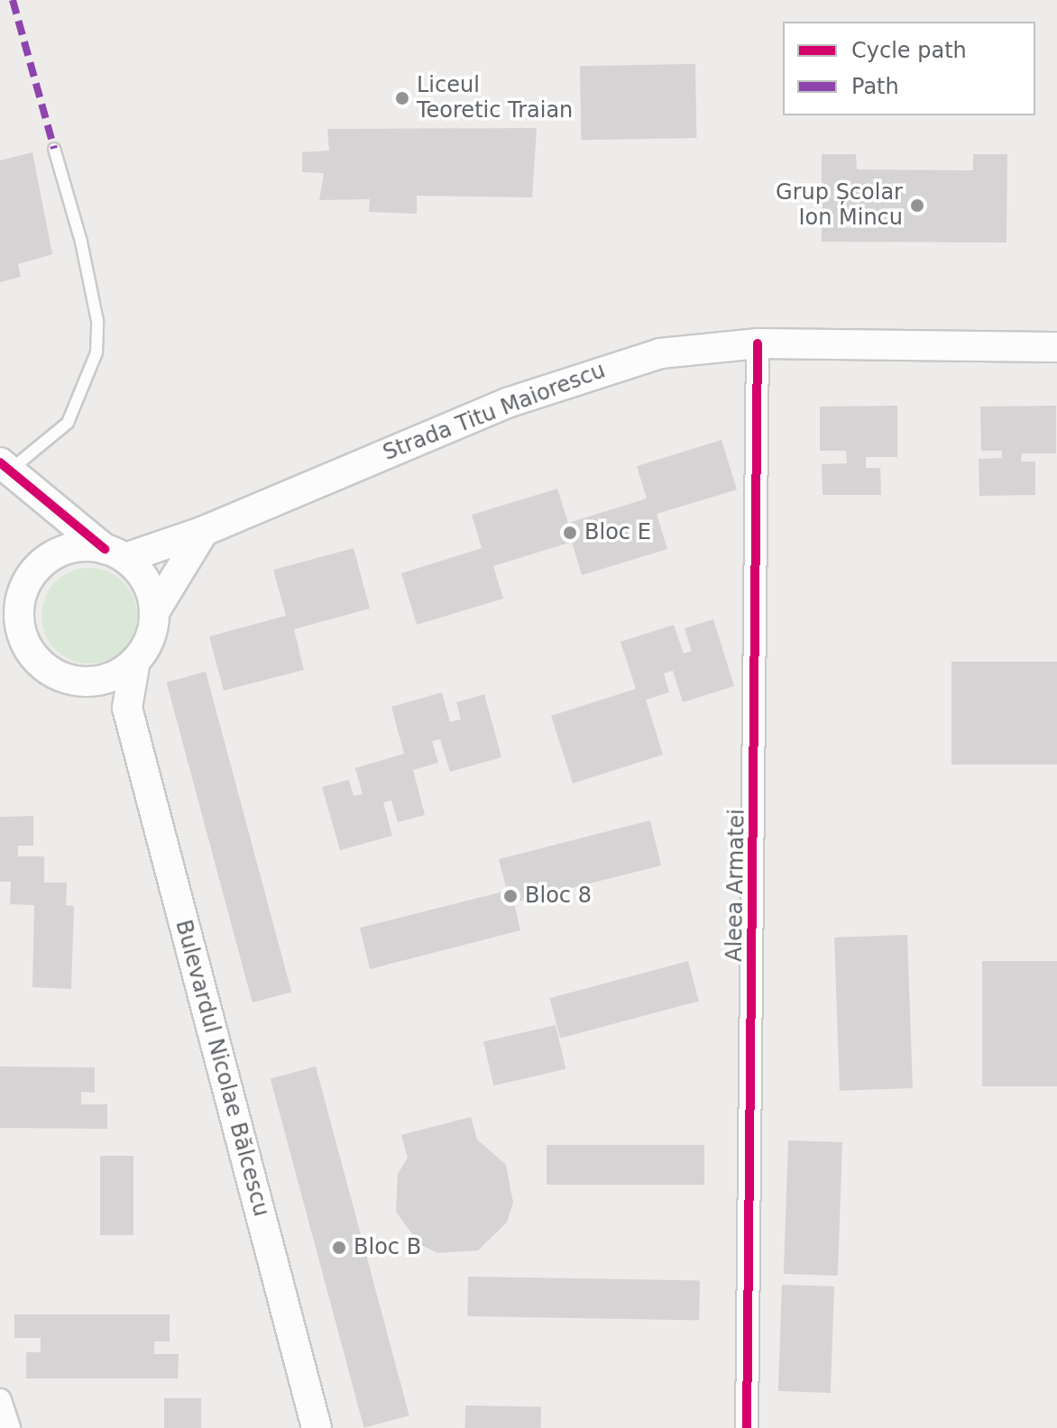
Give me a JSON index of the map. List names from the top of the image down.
{
  "streets": {
    "main road": ["Strada Titu Maiorescu", "Bulevardul Nicolae Bălcescu"],
    "street": ["Aleea Armatei"]
  },
  "crossings": [
    ["Strada Titu Maiorescu", "Aleea Armatei"]
  ],
  "places": [
    "Liceul Teoretic Traian",
    "Grup Școlar Ion Mincu",
    "Bloc E",
    "Bloc 8",
    "Bloc B"
  ],
  "legend": ["Cycle path", "Path"]
}
